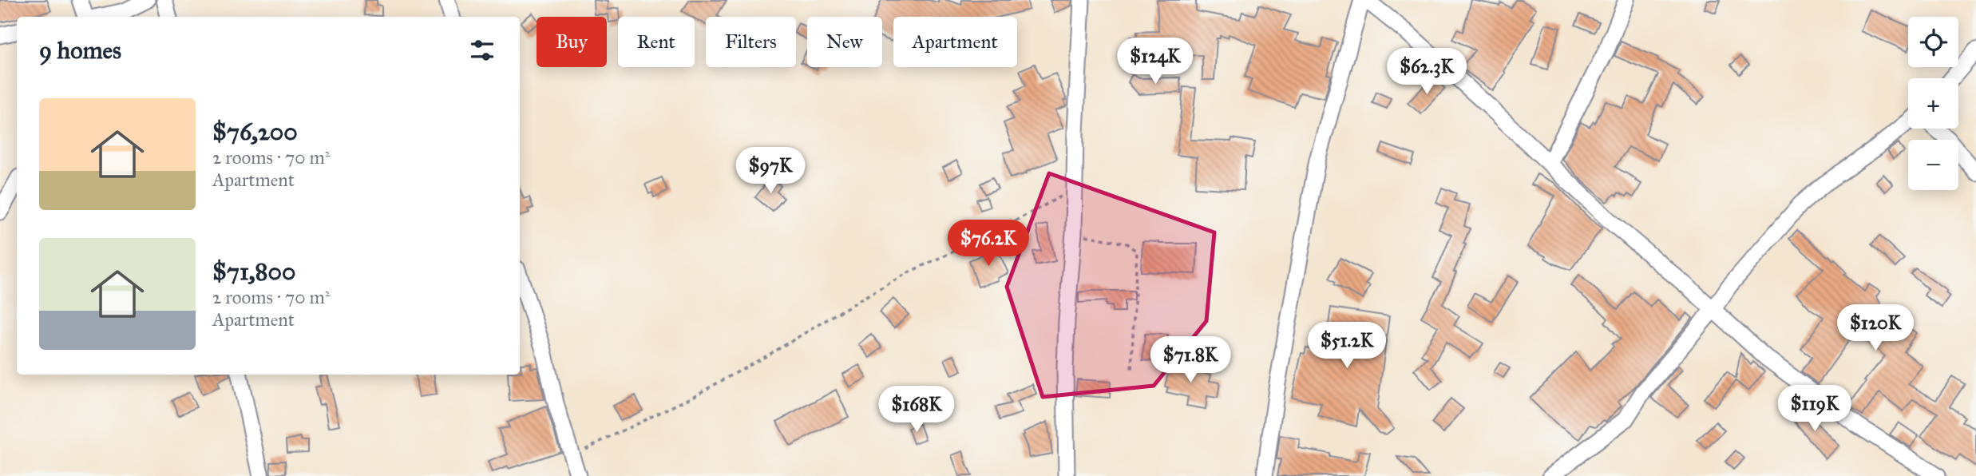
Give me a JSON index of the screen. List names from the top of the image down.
{
  "page": {
    "map_buttons": ["+", "−"],
    "chip": [
      "Buy",
      "Rent",
      "Filters",
      "New",
      "Apartment"
    ],
    "heading": "9 homes",
    "price": [
      "$124K",
      "$62.3K",
      "$97K",
      "$76.2K",
      "$120K",
      "$51.2K",
      "$71.8K",
      "$119K",
      "$168K"
    ],
    "list": [
      {
        "name": "$76,200",
        "note": "2 rooms · 70 m² · Apartment"
      },
      {
        "name": "$71,800",
        "note": "2 rooms · 70 m² · Apartment"
      }
    ]
  }
}
